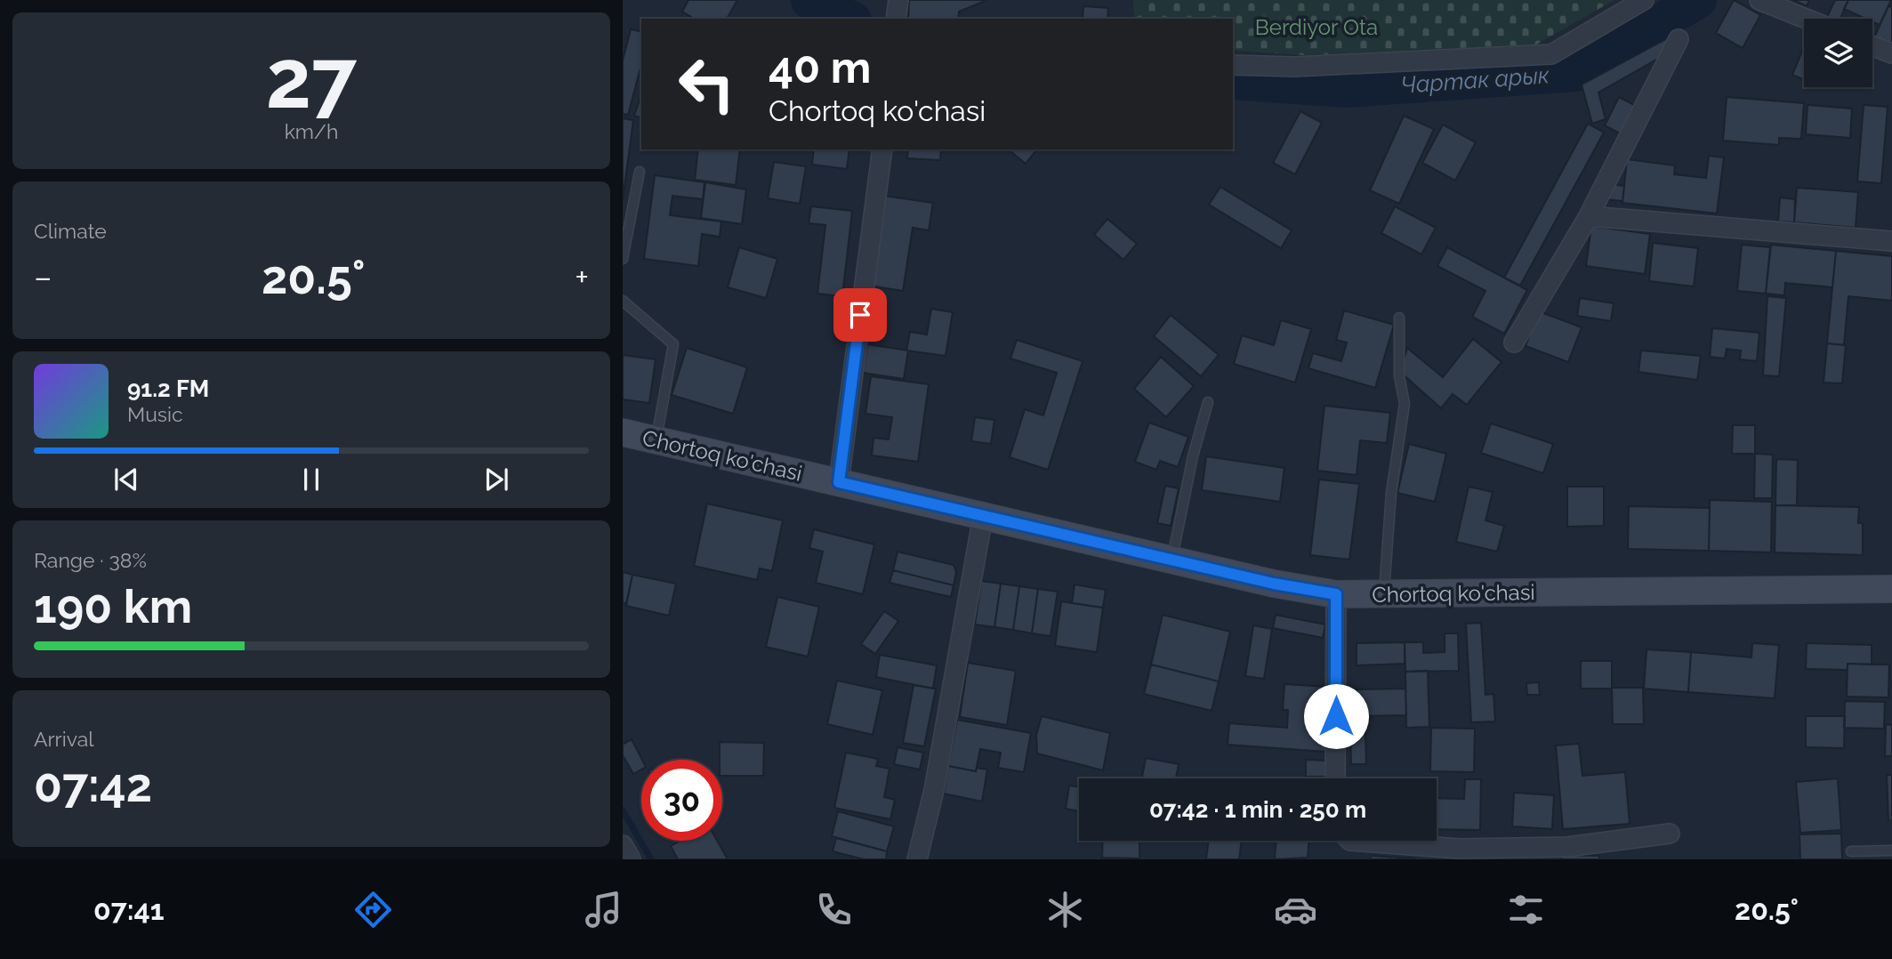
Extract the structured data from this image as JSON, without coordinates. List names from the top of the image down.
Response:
{
  "streets": {
    "street": ["Chortoq ko'chasi"]
  },
  "water": ["Чартак арык"],
  "parks": ["Berdiyor Ota"],
  "page": {
    "tile": [
      ["27", "km/h"],
      "Climate",
      ["Range · 38%", "190 km"],
      ["Arrival", "07:42"]
    ],
    "turn": ["40 m", "Chortoq ko'chasi"],
    "heat": ["−", "20.5°", "+"],
    "song": ["91.2 FM", "Music"],
    "limit": "30",
    "trip": "07:42 · 1 min · 250 m",
    "tabs": ["07:41", "20.5°"]
  }
}
